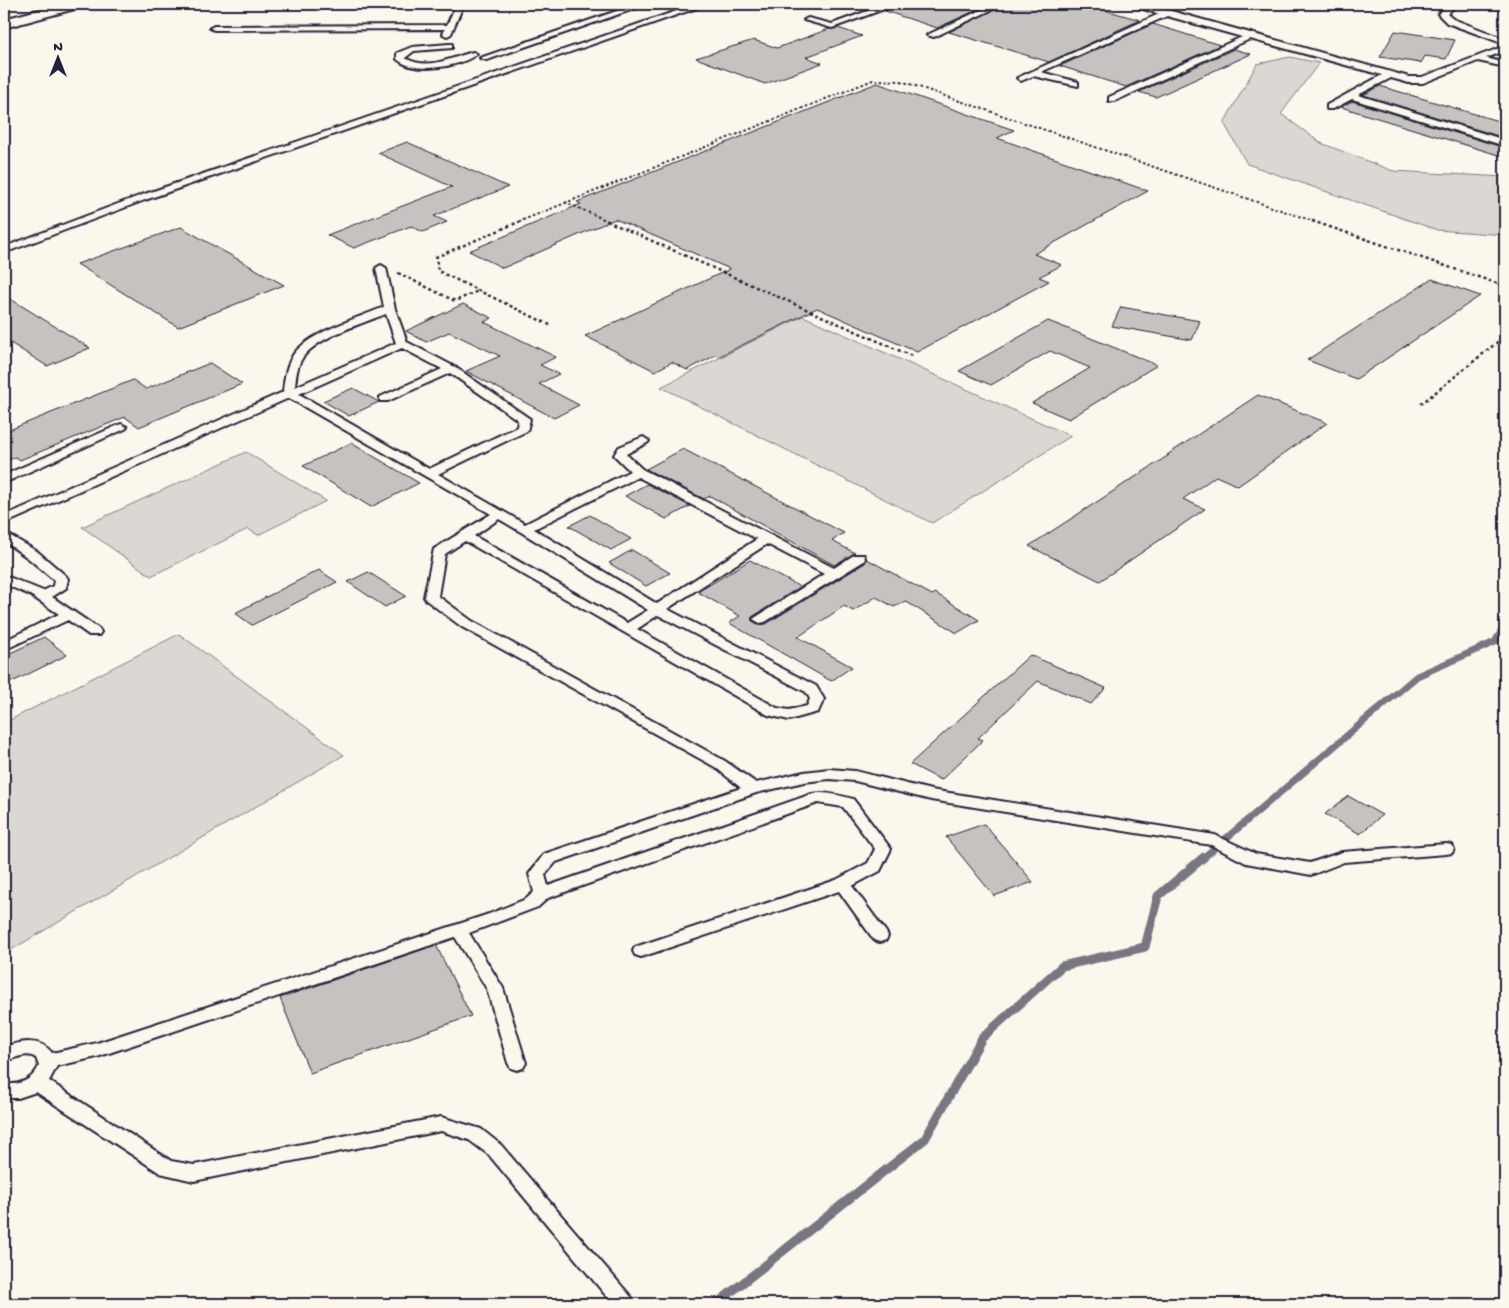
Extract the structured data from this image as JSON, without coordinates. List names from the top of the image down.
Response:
{
  "north": "top"
}
